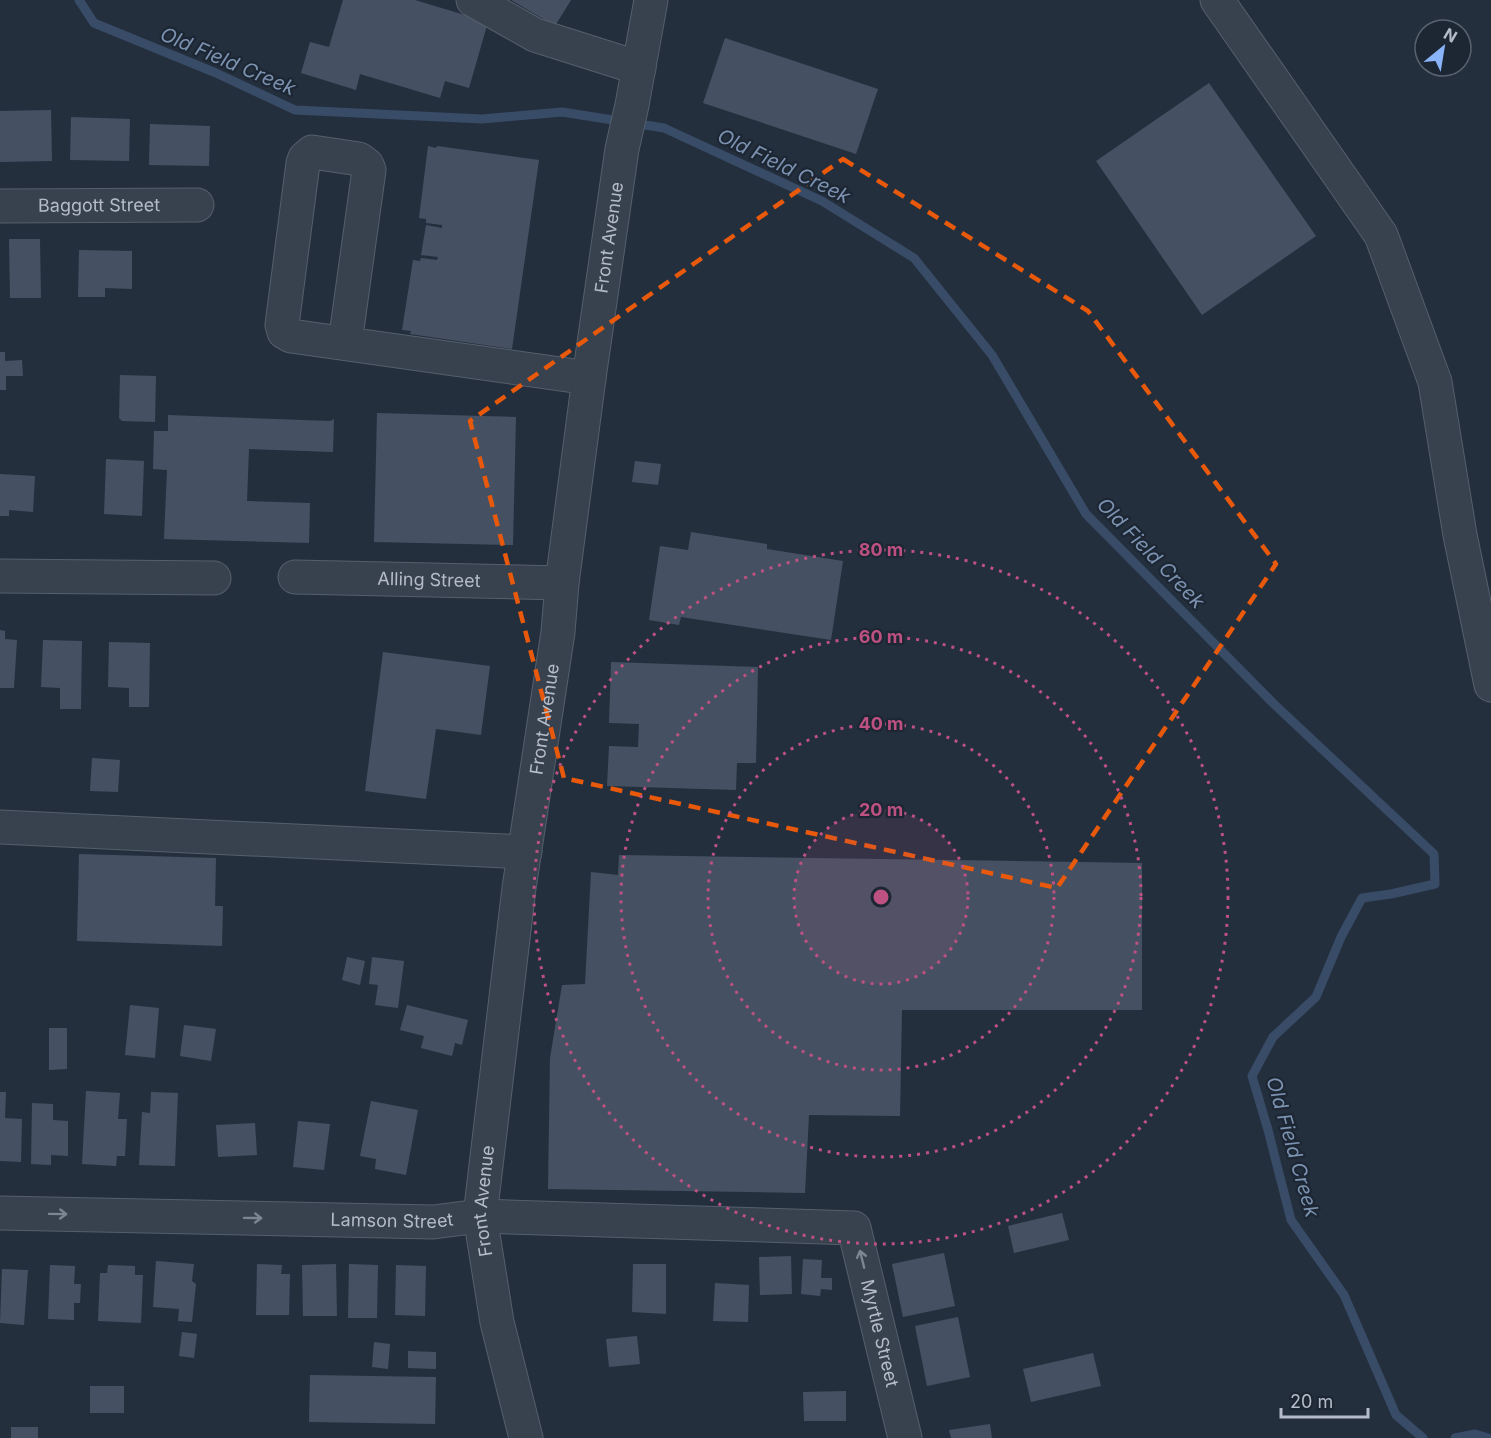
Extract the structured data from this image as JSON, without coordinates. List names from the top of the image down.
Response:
{
  "streets": {
    "street": [
      "Baggott Street",
      "Front Avenue",
      "Alling Street",
      "Lamson Street",
      "Myrtle Street"
    ]
  },
  "crossings": [
    ["Front Avenue", "Alling Street"],
    ["Front Avenue", "Lamson Street"],
    ["Lamson Street", "Myrtle Street"]
  ],
  "one_way": ["Lamson Street", "Myrtle Street"],
  "water": ["Old Field Creek"],
  "scale_bar": "20 m",
  "north": "top right",
  "rings": [
    "80 m",
    "60 m",
    "40 m",
    "20 m"
  ]
}
